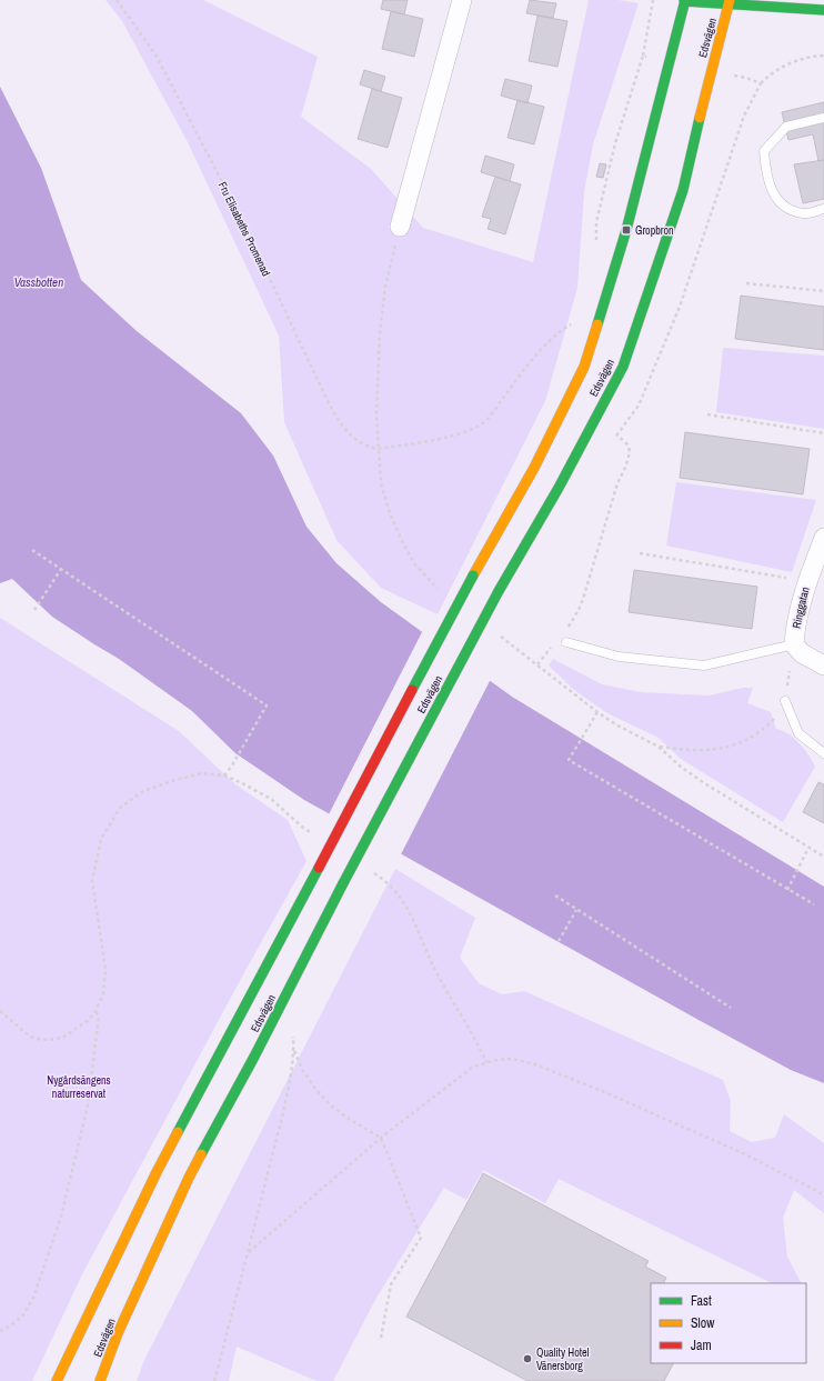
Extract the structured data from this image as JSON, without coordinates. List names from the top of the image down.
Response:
{
  "streets": {
    "main road": ["Edsvägen"],
    "street": ["Ringgatan"],
    "path": ["Fru Elisabeths Promenad"]
  },
  "water": ["Vassbotten"],
  "parks": ["Nygårdsängens naturreservat"],
  "places": {
    "transit": ["Gropbron"],
    "other": ["Quality Hotel Vänersborg"]
  },
  "legend": ["Fast", "Slow", "Jam"]
}
